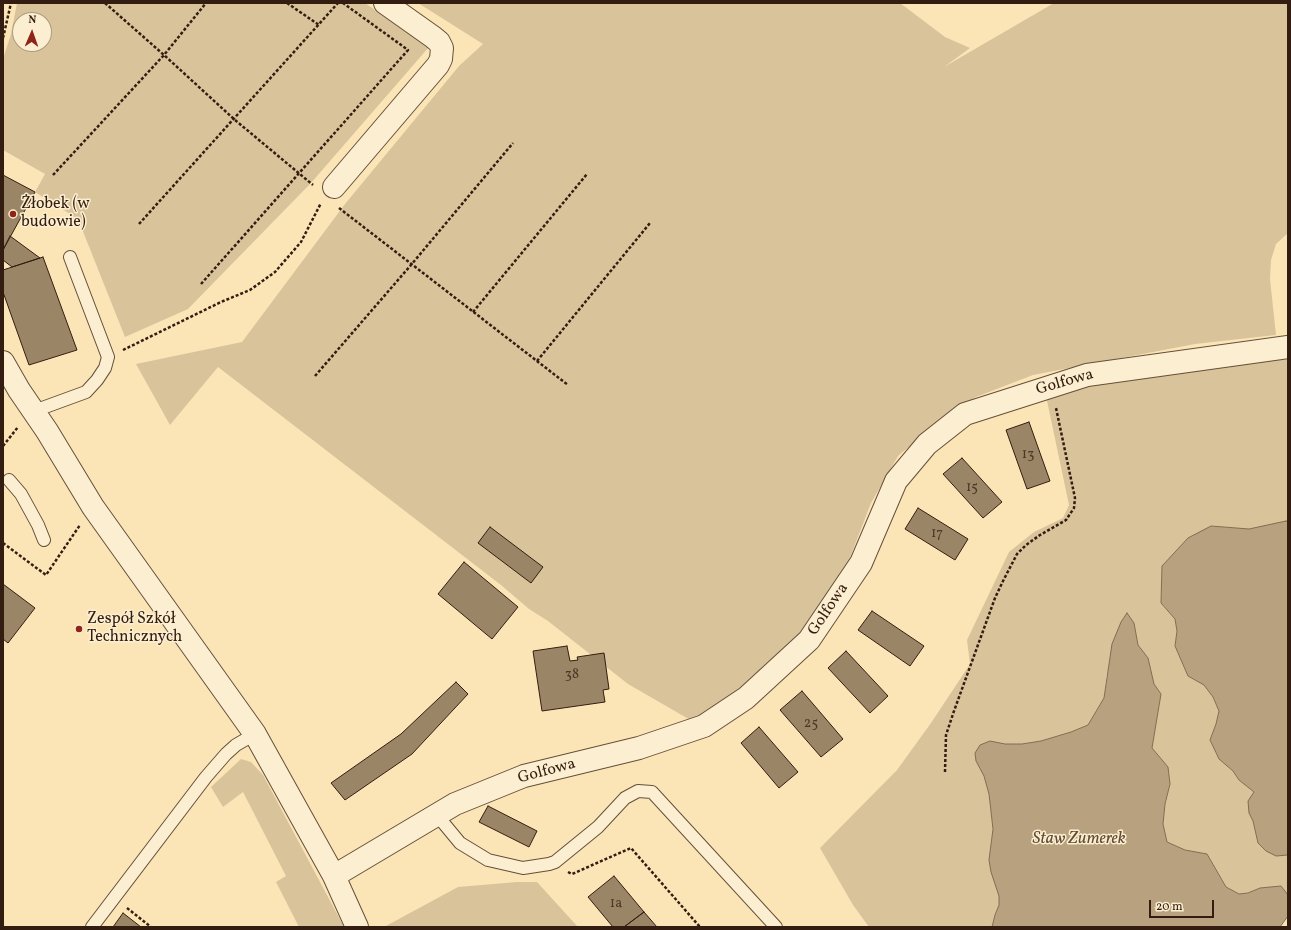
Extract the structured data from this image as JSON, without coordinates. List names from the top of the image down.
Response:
{
  "streets": {
    "street": ["Golfowa"]
  },
  "water": ["Staw Zumerek"],
  "places": ["Żłobek (w budowie)", "Zespół Szkół Technicznych"],
  "house_numbers": [
    "13",
    "15",
    "17",
    "38",
    "25",
    "1a"
  ],
  "scale_bar": "20 m",
  "north": "top"
}
